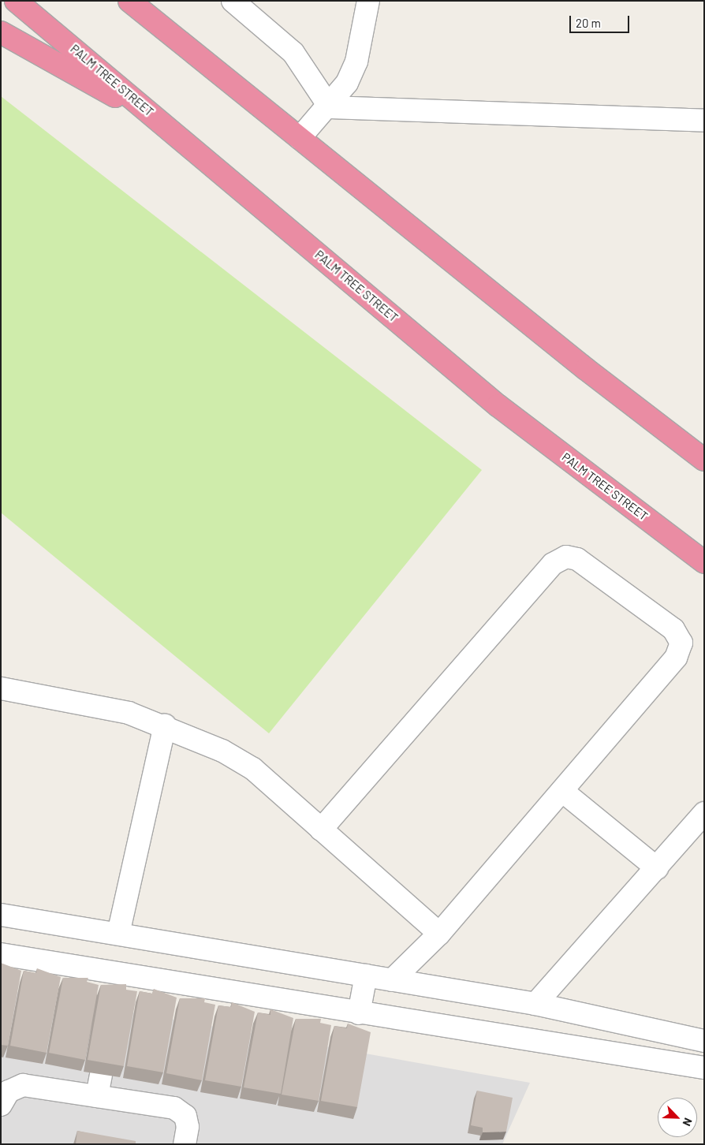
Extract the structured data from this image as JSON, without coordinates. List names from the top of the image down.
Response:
{
  "streets": {
    "highway": ["PALM TREE STREET"]
  },
  "scale_bar": "20 m",
  "north": "bottom right"
}
